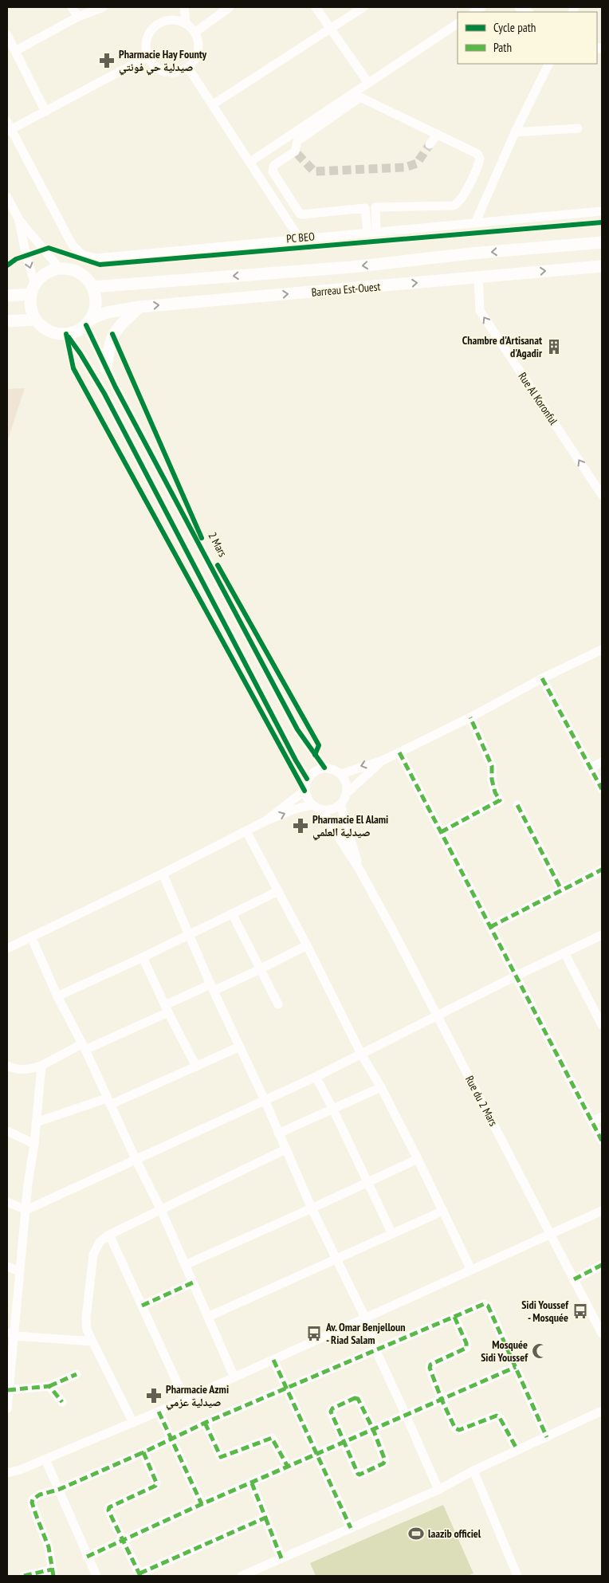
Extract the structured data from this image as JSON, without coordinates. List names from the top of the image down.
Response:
{
  "streets": {
    "main road": ["Barreau Est-Ouest"],
    "street": ["Rue Al Koronful", "Rue du 2 Mars"],
    "cycle path": ["PC BEO", "2 Mars"]
  },
  "crossings": [
    ["Barreau Est-Ouest", "Rue Al Koronful"]
  ],
  "one_way": ["Rue Al Koronful"],
  "places": {
    "pharmacy": ["Pharmacie Hay Founty صيدلية حي فونتي", "Pharmacie El Alami صيدلية العلمي", "Pharmacie Azmi صيدلية عزمي"],
    "building": ["Chambre d'Artisanat d'Agadir"],
    "bus stop": ["Sidi Youssef - Mosquée", "Av. Omar Benjelloun - Riad Salam"],
    "mosque": ["Mosquée Sidi Youssef"],
    "sports": ["laazib officiel"]
  },
  "legend": ["Cycle path", "Path"]
}
